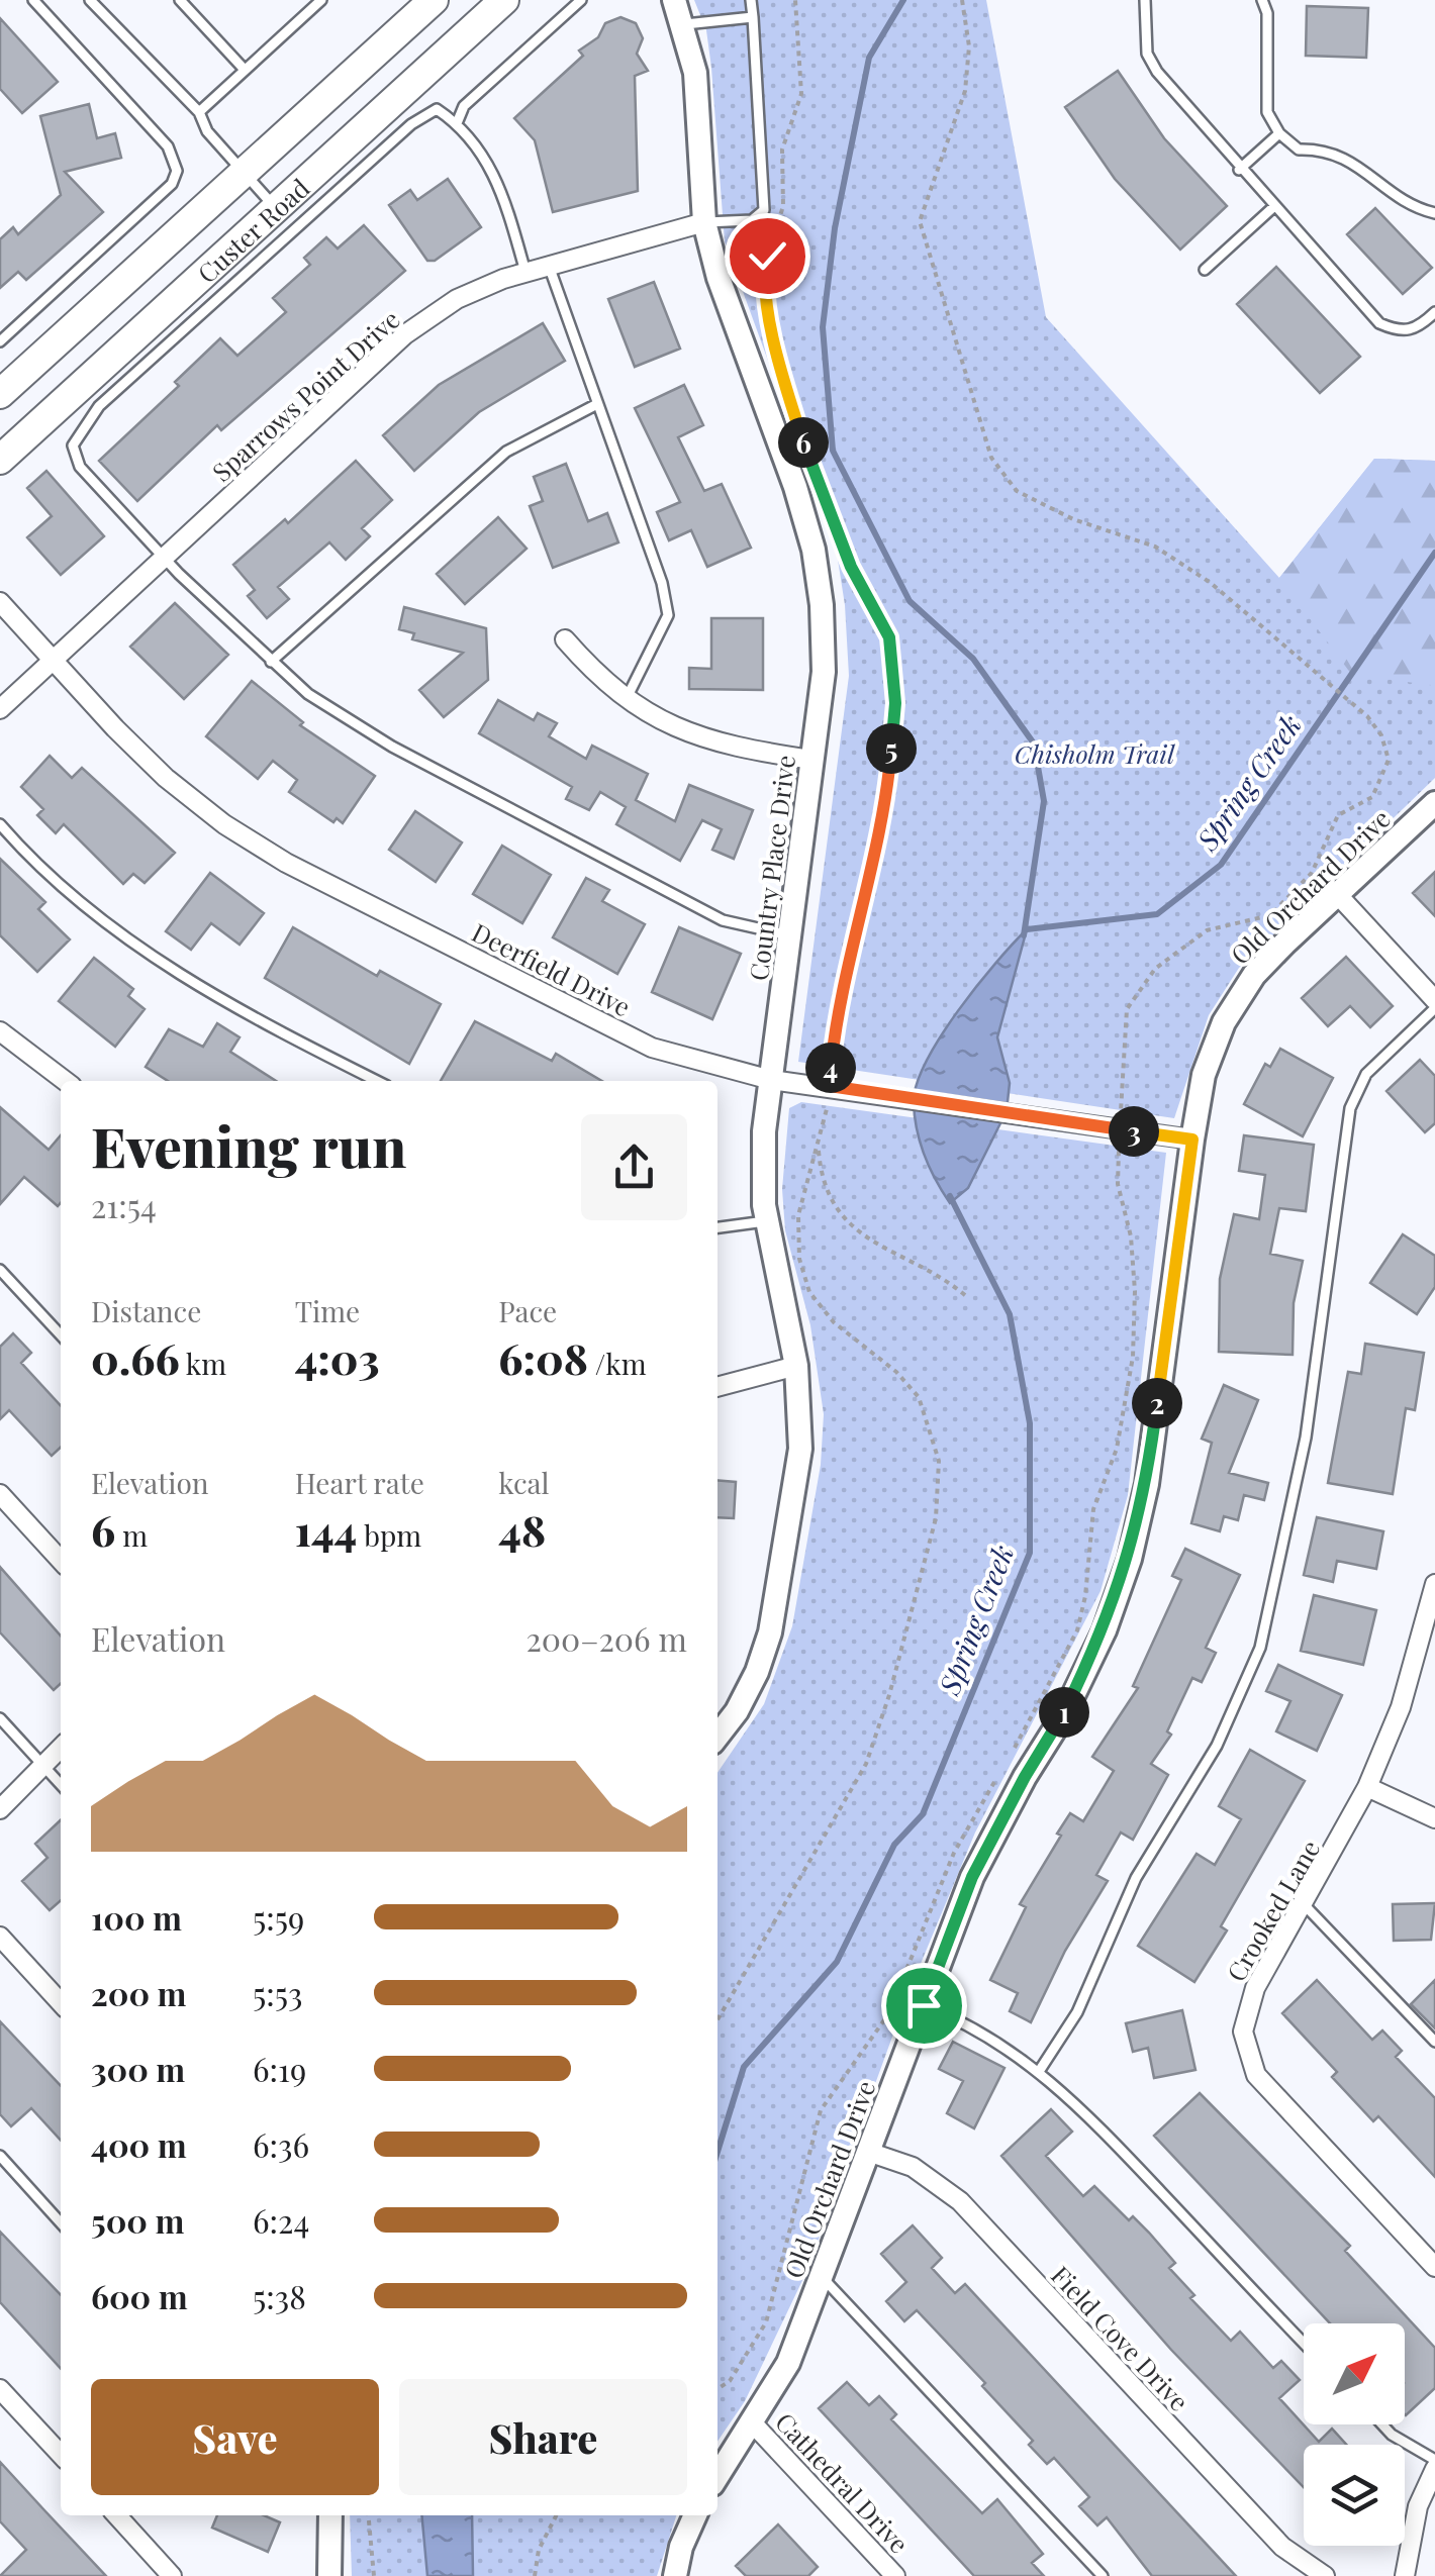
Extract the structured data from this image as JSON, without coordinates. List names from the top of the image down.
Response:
{
  "streets": {
    "main road": ["Custer Road"],
    "street": [
      "Sparrows Point Drive",
      "Country Place Drive",
      "Old Orchard Drive",
      "Deerfield Drive",
      "Crooked Lane",
      "Field Cove Drive",
      "Cathedral Drive"
    ]
  },
  "crossings": [
    ["Sparrows Point Drive", "Country Place Drive"],
    ["Sparrows Point Drive", "Deerfield Drive"],
    ["Country Place Drive", "Deerfield Drive"],
    ["Old Orchard Drive", "Deerfield Drive"],
    ["Old Orchard Drive", "Field Cove Drive"],
    ["Old Orchard Drive", "Cathedral Drive"]
  ],
  "water": ["Spring Creek"],
  "parks": ["Chisholm Trail"],
  "north": "top right",
  "page": {
    "pins": [
      "6",
      "5",
      "4",
      "3",
      "2",
      "1"
    ],
    "heading": ["Evening run", "21:54"],
    "stats": [
      ["Distance", "0.66 km"],
      ["Time", "4:03"],
      ["Pace", "6:08 /km"],
      ["Elevation", "6 m"],
      ["Heart rate", "144 bpm"],
      ["kcal", "48"]
    ],
    "chart": ["Elevation", "200–206 m"],
    "list": [
      {
        "name": "100 m",
        "note": "5:59"
      },
      {
        "name": "200 m",
        "note": "5:53"
      },
      {
        "name": "300 m",
        "note": "6:19"
      },
      {
        "name": "400 m",
        "note": "6:36"
      },
      {
        "name": "500 m",
        "note": "6:24"
      },
      {
        "name": "600 m",
        "note": "5:38"
      }
    ],
    "buttons": ["Save", "Share"]
  }
}
